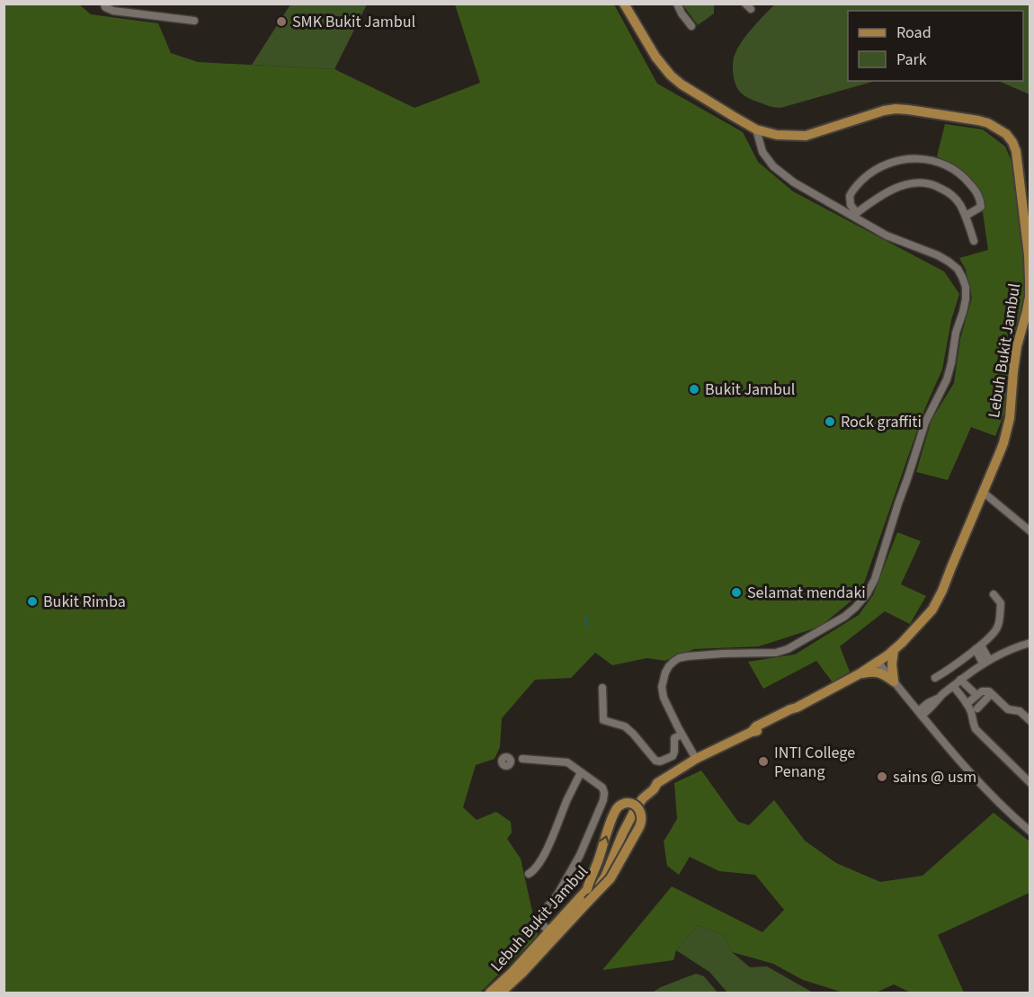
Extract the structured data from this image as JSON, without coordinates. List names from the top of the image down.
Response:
{
  "streets": {
    "main road": ["Lebuh Bukit Jambul"]
  },
  "places": [
    "SMK Bukit Jambul",
    "Bukit Jambul",
    "Rock graffiti",
    "Selamat mendaki",
    "Bukit Rimba",
    "INTI College Penang",
    "sains @ usm"
  ],
  "legend": ["Road", "Park"]
}
